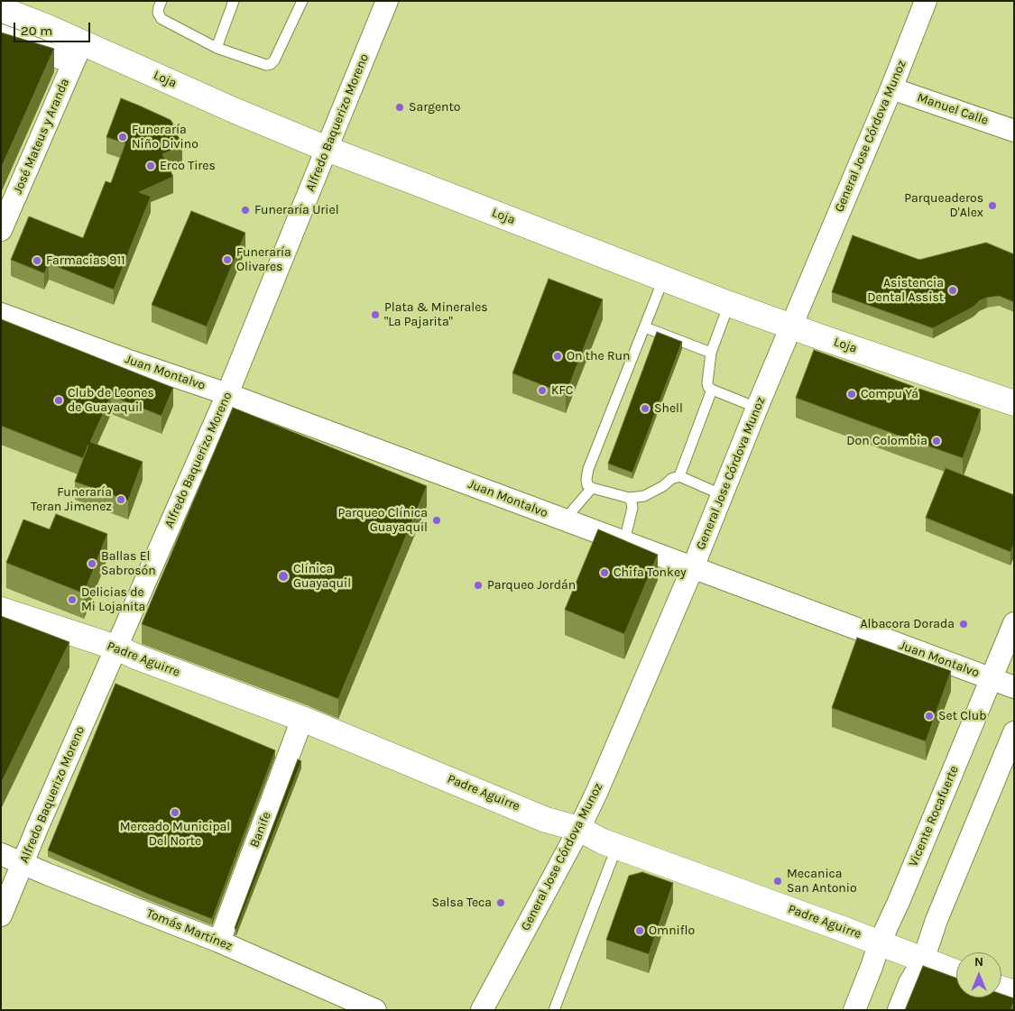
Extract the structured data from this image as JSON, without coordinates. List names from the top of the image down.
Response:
{
  "streets": {
    "main road": ["Loja", "Padre Aguirre"],
    "street": [
      "Manuel Calle",
      "Alfredo Baquerizo Moreno",
      "José Mateus y Aranda",
      "General Jose Córdova Munoz",
      "Juan Montalvo",
      "Vicente Rocafuerte",
      "Banife",
      "Tomás Martínez"
    ]
  },
  "crossings": [
    ["Loja", "Alfredo Baquerizo Moreno"],
    ["Loja", "José Mateus y Aranda"],
    ["Loja", "General Jose Córdova Munoz"],
    ["Manuel Calle", "General Jose Córdova Munoz"],
    ["Alfredo Baquerizo Moreno", "Juan Montalvo"],
    ["Alfredo Baquerizo Moreno", "Padre Aguirre"],
    ["Alfredo Baquerizo Moreno", "Tomás Martínez"],
    ["General Jose Córdova Munoz", "Juan Montalvo"],
    ["General Jose Córdova Munoz", "Padre Aguirre"],
    ["Juan Montalvo", "Vicente Rocafuerte"],
    ["Padre Aguirre", "Vicente Rocafuerte"],
    ["Padre Aguirre", "Banife"],
    ["Banife", "Tomás Martínez"]
  ],
  "places": [
    "Sargento",
    "Funeraría Niño Divino",
    "Erco Tires",
    "Parqueaderos D'Alex",
    "Funeraría Uriel",
    "Funeraría Olivares",
    "Farmacias 911",
    "Asistencia Dental Assist",
    "Plata & Minerales \"La Pajarita\"",
    "On the Run",
    "KFC",
    "Compu Yá",
    "Club de Leones de Guayaquil",
    "Shell",
    "Don Colombia",
    "Funeraría Teran Jimenez",
    "Parqueo Clínica Guayaquil",
    "Ballas El Sabrosón",
    "Chifa Tonkey",
    "Clínica Guayaquil",
    "Parqueo Jordán",
    "Delicias de Mi Lojanita",
    "Albacora Dorada",
    "Set Club",
    "Mercado Municipal Del Norte",
    "Mecanica San Antonio",
    "Salsa Teca",
    "Omniflo"
  ],
  "scale_bar": "20 m",
  "north": "top"
}
